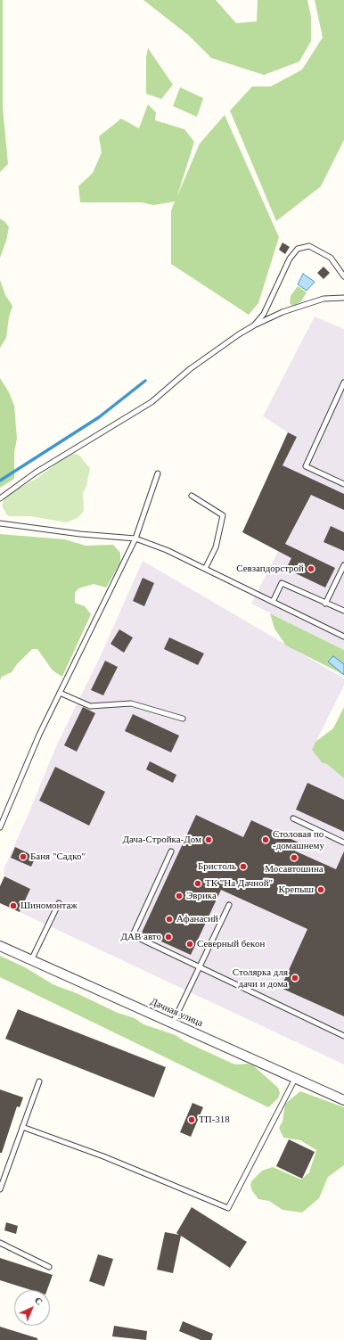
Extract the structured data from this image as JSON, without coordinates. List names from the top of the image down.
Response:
{
  "streets": {
    "street": ["Дачная улица"]
  },
  "places": [
    "Севзапдорстрой",
    "Дача-Стройка-Дом",
    "Столовая по -домашнему",
    "Баня \"Садко\"",
    "Мосавтошина",
    "Бристоль",
    "ТК \"На Дачной\"",
    "Крепыш",
    "Эврика",
    "Шиномонтаж",
    "Афанасий",
    "ДАВ авто",
    "Северный бекон",
    "Столярка для дачи и дома",
    "ТП-318"
  ],
  "north": "top right"
}
